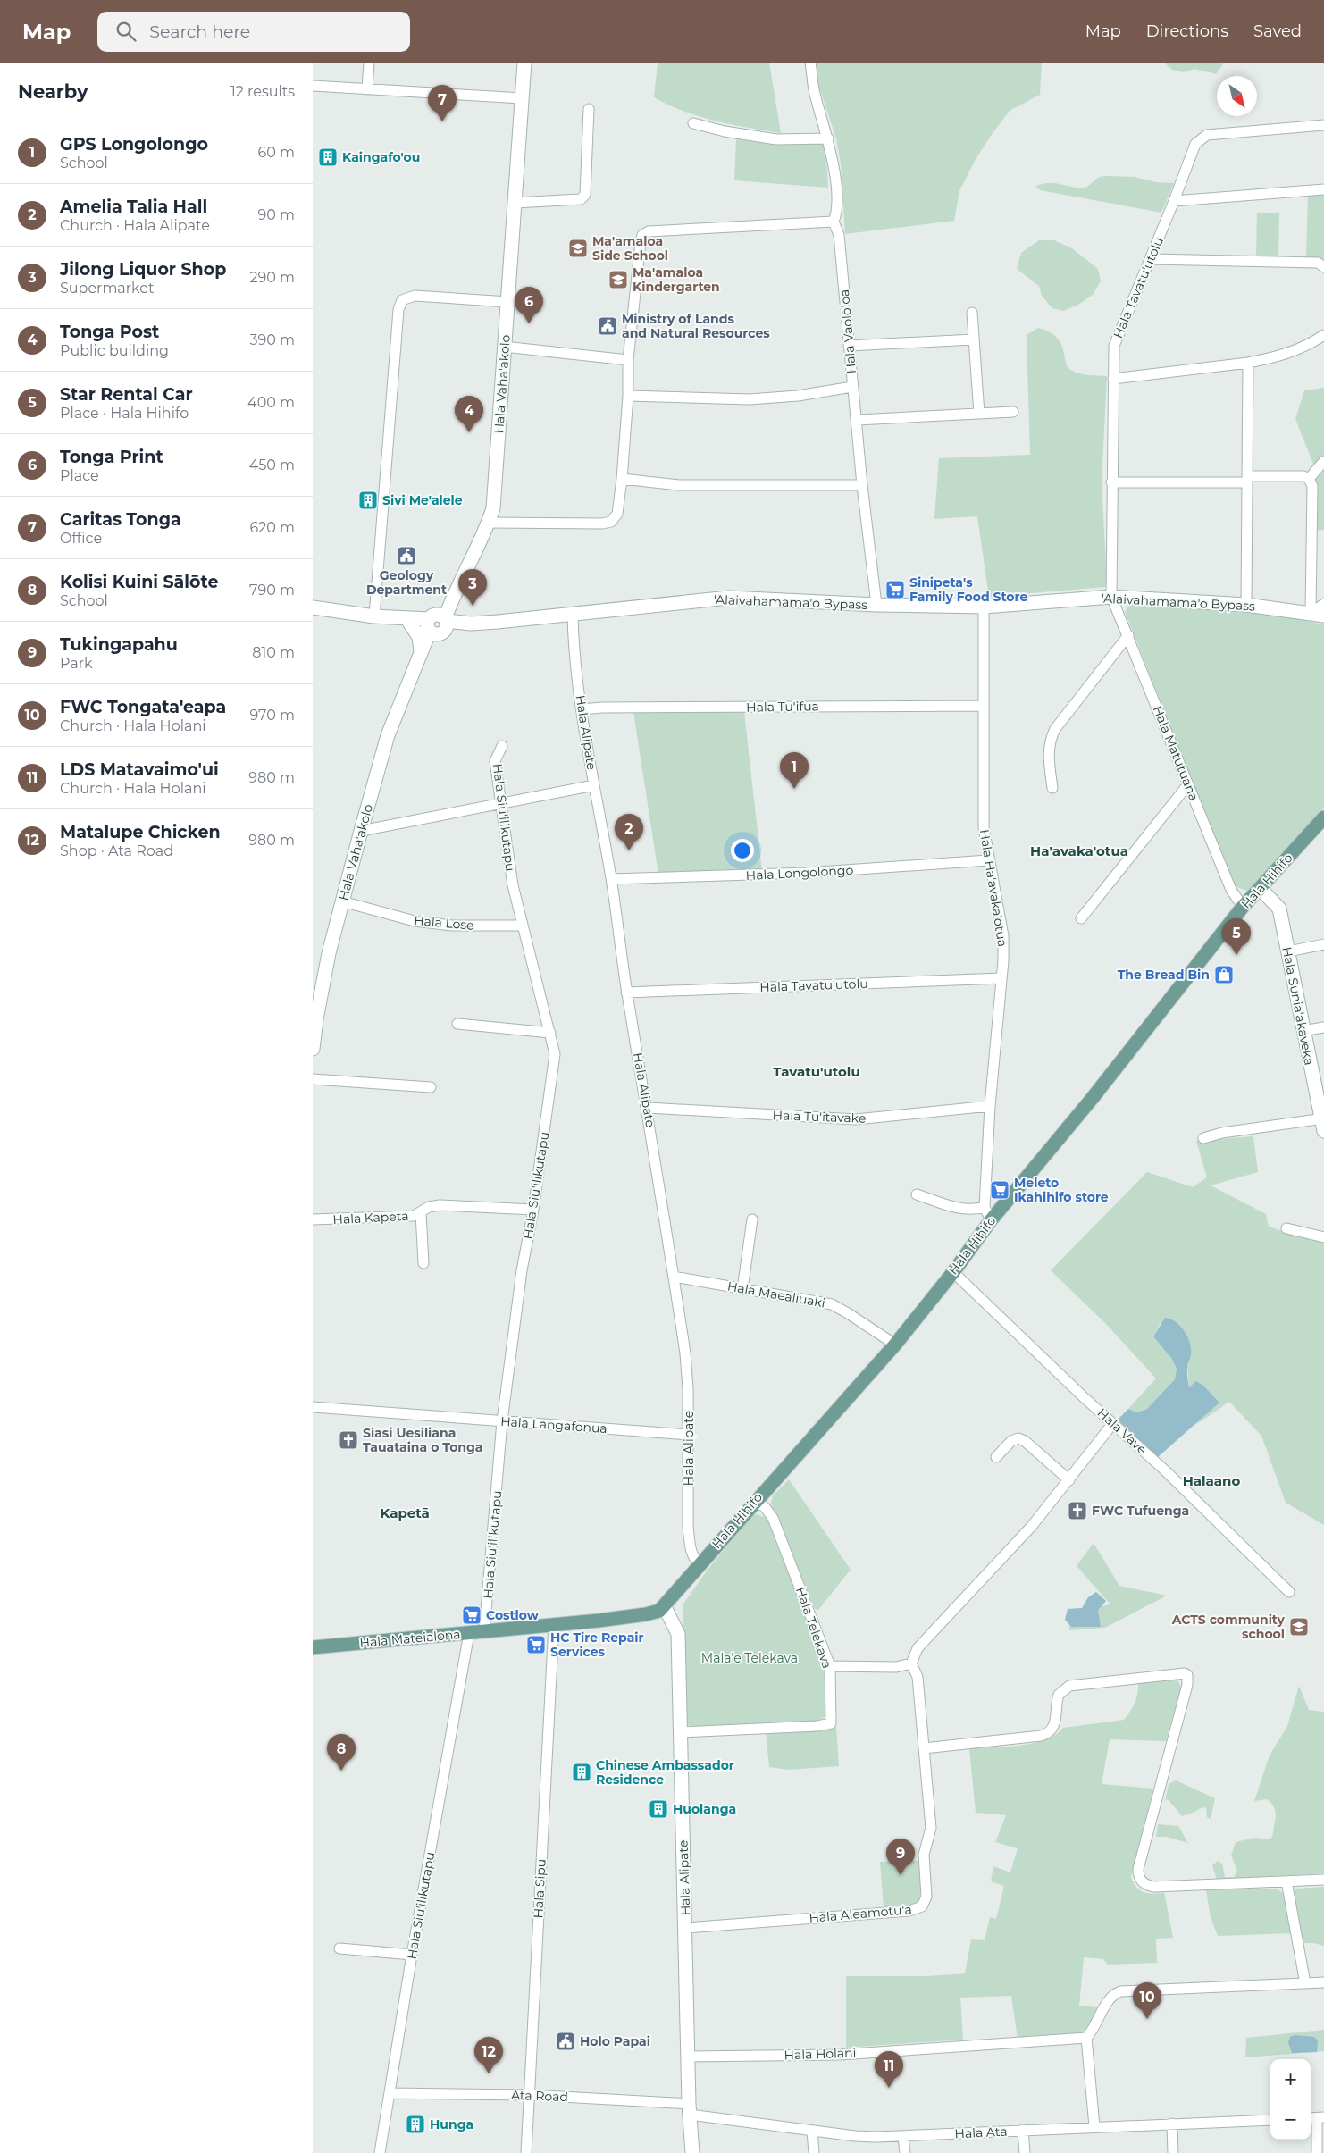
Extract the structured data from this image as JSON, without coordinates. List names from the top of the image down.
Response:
{
  "streets": {
    "main road": [
      "Hala Vaha'akolo",
      "'Alaivahamama'o Bypass",
      "Hala Alipate",
      "Hala Hihifo",
      "Hala Sunia'akaveka",
      "Hala Mateialona"
    ],
    "street": [
      "Hala Tavatu'utolu",
      "Hala Vaolōloa",
      "Hala Tu'ifua",
      "Hala Matutuana",
      "Hala Siu'ilikutapu",
      "Hala Longolongo",
      "Hala Ha'avaka'otua",
      "Hala Lose",
      "Hala Tu'itavake",
      "Hala Kapeta",
      "Hala Maealiuaki",
      "Hala Langafonua",
      "Hala Vave",
      "Hala Telekava",
      "Hala Sipu",
      "Hala Aleamotu'a",
      "Hala Holani",
      "Ata Road",
      "Hala Ata"
    ]
  },
  "crossings": [
    ["Hala Tavatu'utolu", "'Alaivahamama'o Bypass"],
    ["Hala Tavatu'utolu", "Hala Alipate"],
    ["Hala Tavatu'utolu", "Hala Matutuana"],
    ["Hala Tavatu'utolu", "Hala Ha'avaka'otua"],
    ["Hala Vaolōloa", "'Alaivahamama'o Bypass"],
    ["Hala Vaha'akolo", "'Alaivahamama'o Bypass"],
    ["Hala Vaha'akolo", "Hala Lose"],
    ["'Alaivahamama'o Bypass", "Hala Alipate"],
    ["'Alaivahamama'o Bypass", "Hala Matutuana"],
    ["'Alaivahamama'o Bypass", "Hala Ha'avaka'otua"],
    ["Hala Tu'ifua", "Hala Alipate"],
    ["Hala Tu'ifua", "Hala Ha'avaka'otua"],
    ["Hala Alipate", "Hala Longolongo"],
    ["Hala Alipate", "Hala Hihifo"],
    ["Hala Alipate", "Hala Tu'itavake"],
    ["Hala Alipate", "Hala Maealiuaki"],
    ["Hala Alipate", "Hala Langafonua"],
    ["Hala Alipate", "Hala Telekava"],
    ["Hala Alipate", "Hala Mateialona"],
    ["Hala Alipate", "Hala Aleamotu'a"],
    ["Hala Alipate", "Hala Holani"],
    ["Hala Alipate", "Ata Road"],
    ["Hala Alipate", "Hala Ata"],
    ["Hala Matutuana", "Hala Hihifo"],
    ["Hala Siu'ilikutapu", "Hala Lose"],
    ["Hala Siu'ilikutapu", "Hala Kapeta"],
    ["Hala Siu'ilikutapu", "Hala Langafonua"],
    ["Hala Siu'ilikutapu", "Hala Mateialona"],
    ["Hala Siu'ilikutapu", "Ata Road"],
    ["Hala Longolongo", "Hala Ha'avaka'otua"],
    ["Hala Hihifo", "Hala Ha'avaka'otua"],
    ["Hala Hihifo", "Hala Sunia'akaveka"],
    ["Hala Hihifo", "Hala Maealiuaki"],
    ["Hala Hihifo", "Hala Vave"],
    ["Hala Hihifo", "Hala Telekava"],
    ["Hala Hihifo", "Hala Mateialona"],
    ["Hala Ha'avaka'otua", "Hala Tu'itavake"],
    ["Hala Mateialona", "Hala Sipu"],
    ["Hala Sipu", "Ata Road"],
    ["Ata Road", "Hala Ata"]
  ],
  "districts": [
    "Ha'avaka'otua",
    "Tavatu'utolu",
    "Halaano",
    "Kapetā"
  ],
  "parks": ["Mala'e Telekava"],
  "places": {
    "building": [
      "Kaingafo'ou",
      "Sivi Me'alele",
      "Chinese Ambassador Residence",
      "Huolanga",
      "Hunga"
    ],
    "school or university": ["Ma'amaloa Side School", "Ma'amaloa Kindergarten", "ACTS community school"],
    "public building": ["Ministry of Lands and Natural Resources", "Geology Department", "Holo Papai"],
    "supermarket": [
      "Sinipeta's Family Food Store",
      "Meleto Ikahihifo store",
      "Costlow",
      "HC Tire Repair Services"
    ],
    "shop": ["The Bread Bin"],
    "church": ["Siasi Uesiliana Tauataina o Tonga", "FWC Tufuenga"]
  },
  "north": "bottom right",
  "page": {
    "header": "Map",
    "search": "Search here",
    "nav": ["Map", "Directions", "Saved"],
    "heading": ["Nearby", "12 results"],
    "pins": [
      "7",
      "6",
      "4",
      "3",
      "1",
      "2",
      "5",
      "8",
      "9",
      "10",
      "12",
      "11"
    ],
    "list": [
      {
        "mark": "1",
        "name": "GPS Longolongo",
        "note": "School",
        "value": "60 m"
      },
      {
        "mark": "2",
        "name": "Amelia Talia Hall",
        "note": "Church · Hala Alipate",
        "value": "90 m"
      },
      {
        "mark": "3",
        "name": "Jilong Liquor Shop",
        "note": "Supermarket",
        "value": "290 m"
      },
      {
        "mark": "4",
        "name": "Tonga Post",
        "note": "Public building",
        "value": "390 m"
      },
      {
        "mark": "5",
        "name": "Star Rental Car",
        "note": "Place · Hala Hihifo",
        "value": "400 m"
      },
      {
        "mark": "6",
        "name": "Tonga Print",
        "note": "Place",
        "value": "450 m"
      },
      {
        "mark": "7",
        "name": "Caritas Tonga",
        "note": "Office",
        "value": "620 m"
      },
      {
        "mark": "8",
        "name": "Kolisi Kuini Sālōte",
        "note": "School",
        "value": "790 m"
      },
      {
        "mark": "9",
        "name": "Tukingapahu",
        "note": "Park",
        "value": "810 m"
      },
      {
        "mark": "10",
        "name": "FWC Tongata'eapa",
        "note": "Church · Hala Holani",
        "value": "970 m"
      },
      {
        "mark": "11",
        "name": "LDS Matavaimo'ui",
        "note": "Church · Hala Holani",
        "value": "980 m"
      },
      {
        "mark": "12",
        "name": "Matalupe Chicken",
        "note": "Shop · Ata Road",
        "value": "980 m"
      }
    ],
    "map_buttons": ["+", "−"]
  }
}
